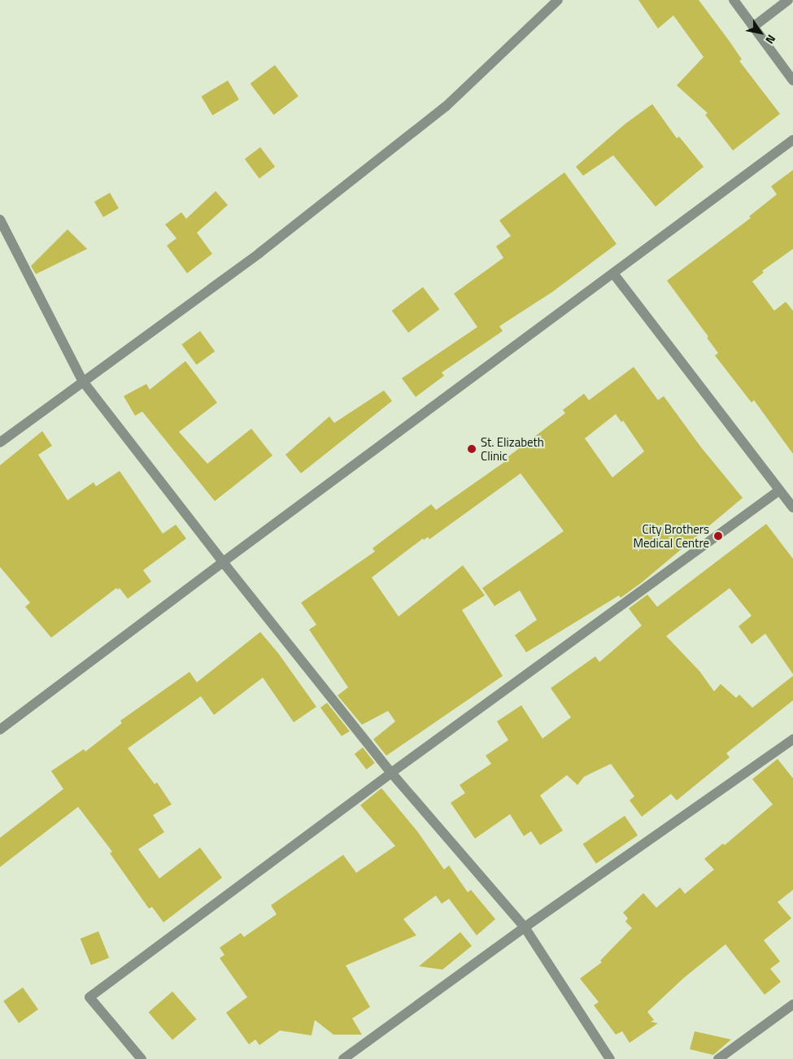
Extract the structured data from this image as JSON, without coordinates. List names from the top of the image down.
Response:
{
  "places": ["St. Elizabeth Clinic", "City Brothers Medical Centre"],
  "north": "bottom right"
}
